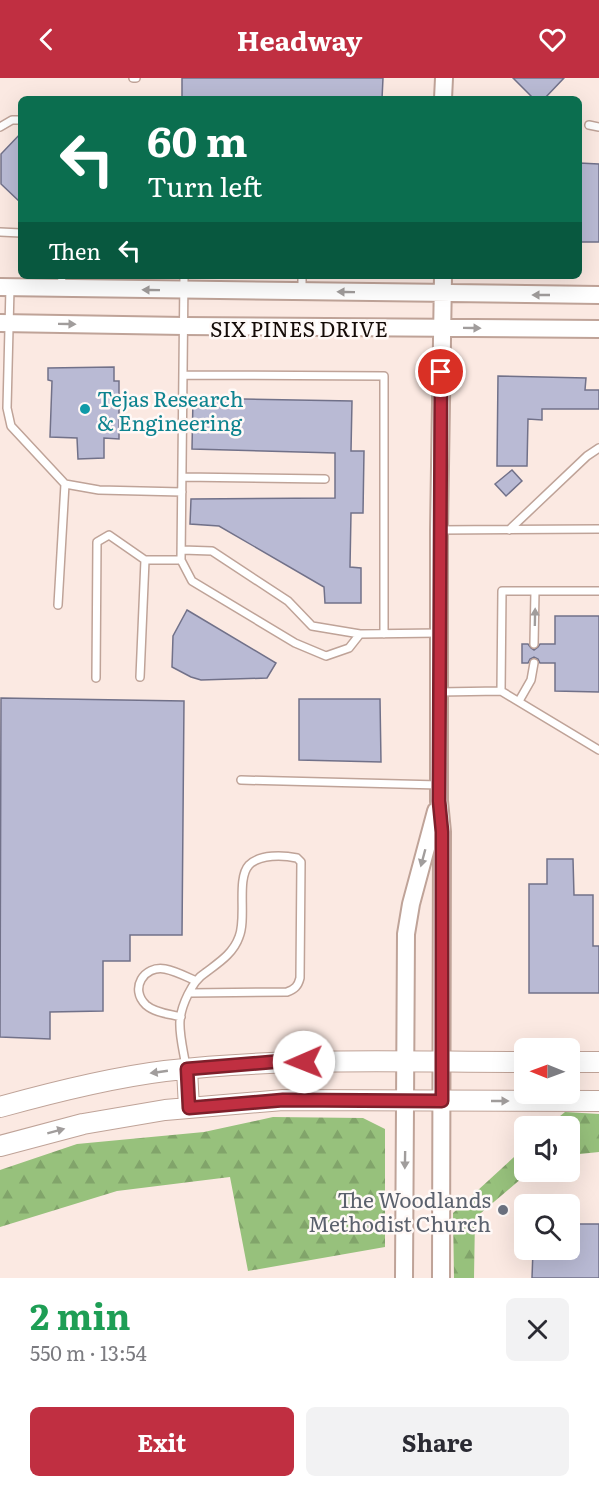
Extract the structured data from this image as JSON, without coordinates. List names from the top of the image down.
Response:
{
  "streets": {
    "street": ["SIX PINES DRIVE"]
  },
  "places": ["Tejas Research & Engineering", "The Woodlands Methodist Church"],
  "north": "left",
  "page": {
    "header": "Headway",
    "turn": ["60 m", "Turn left"],
    "then": "Then",
    "heading": ["2 min", "550 m · 13:54"],
    "buttons": ["Exit", "Share"]
  }
}
